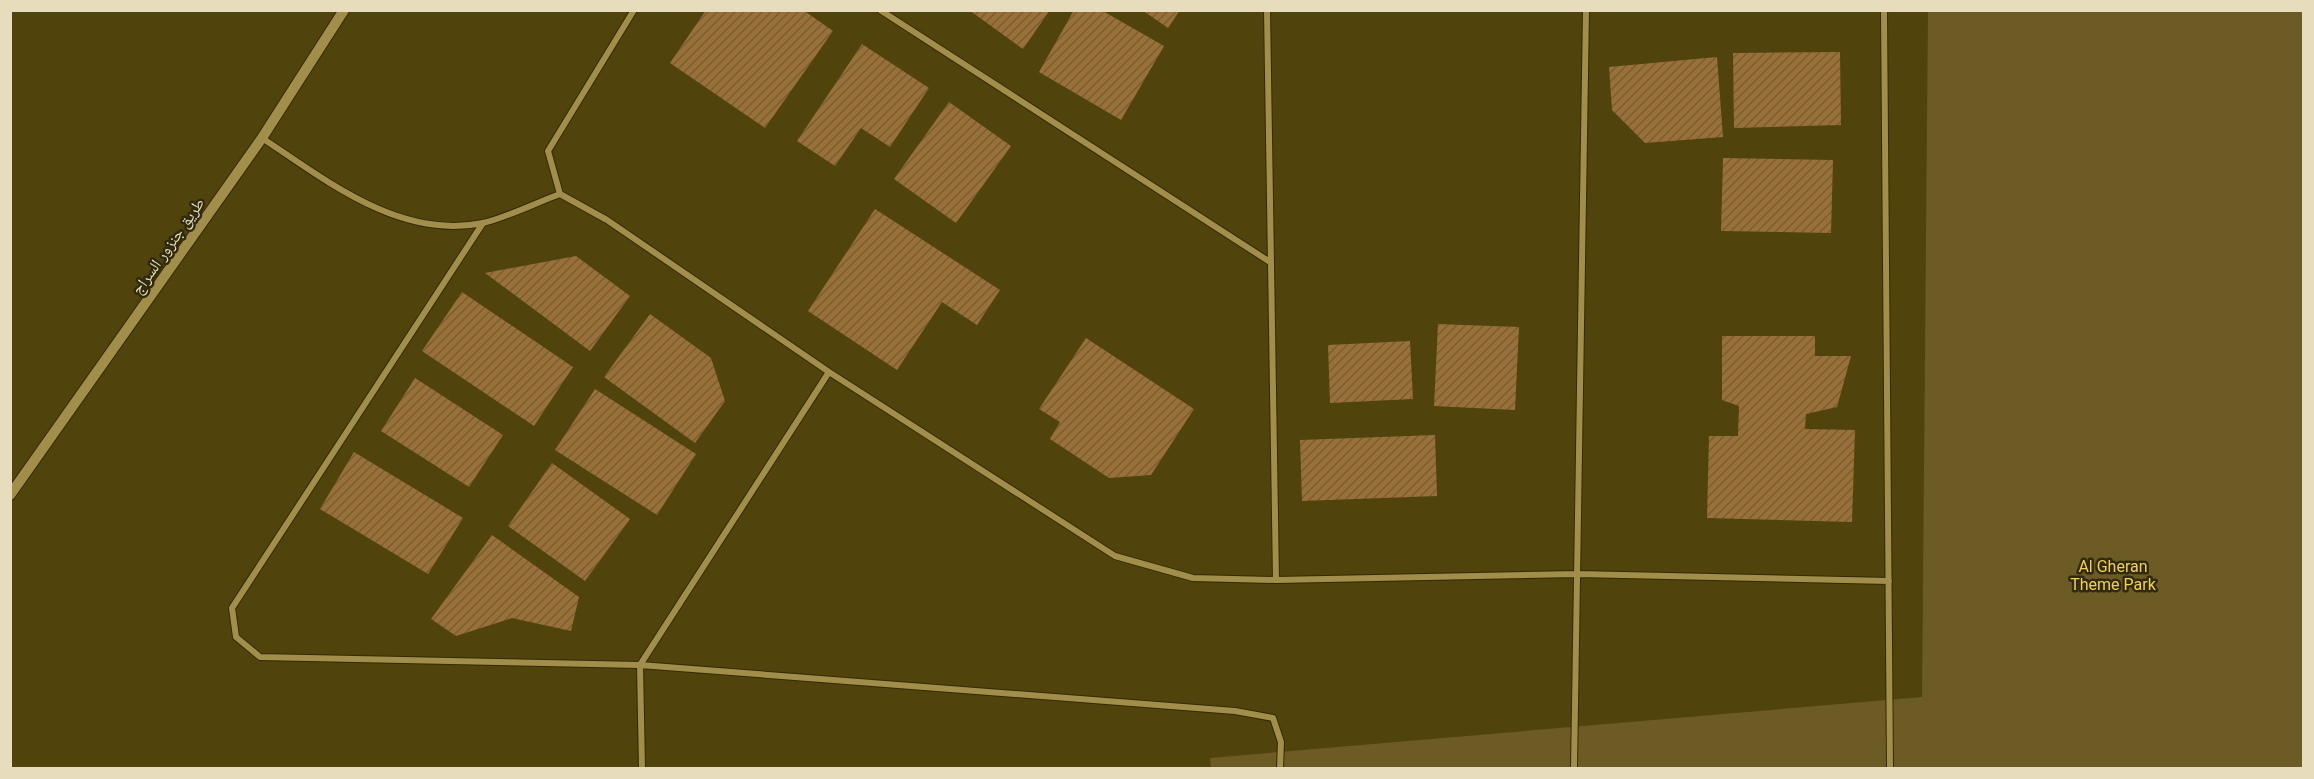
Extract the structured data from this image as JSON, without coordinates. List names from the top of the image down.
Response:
{
  "streets": {
    "street": ["طريق جنزور السراج"]
  },
  "parks": ["Al Gheran Theme Park"]
}
